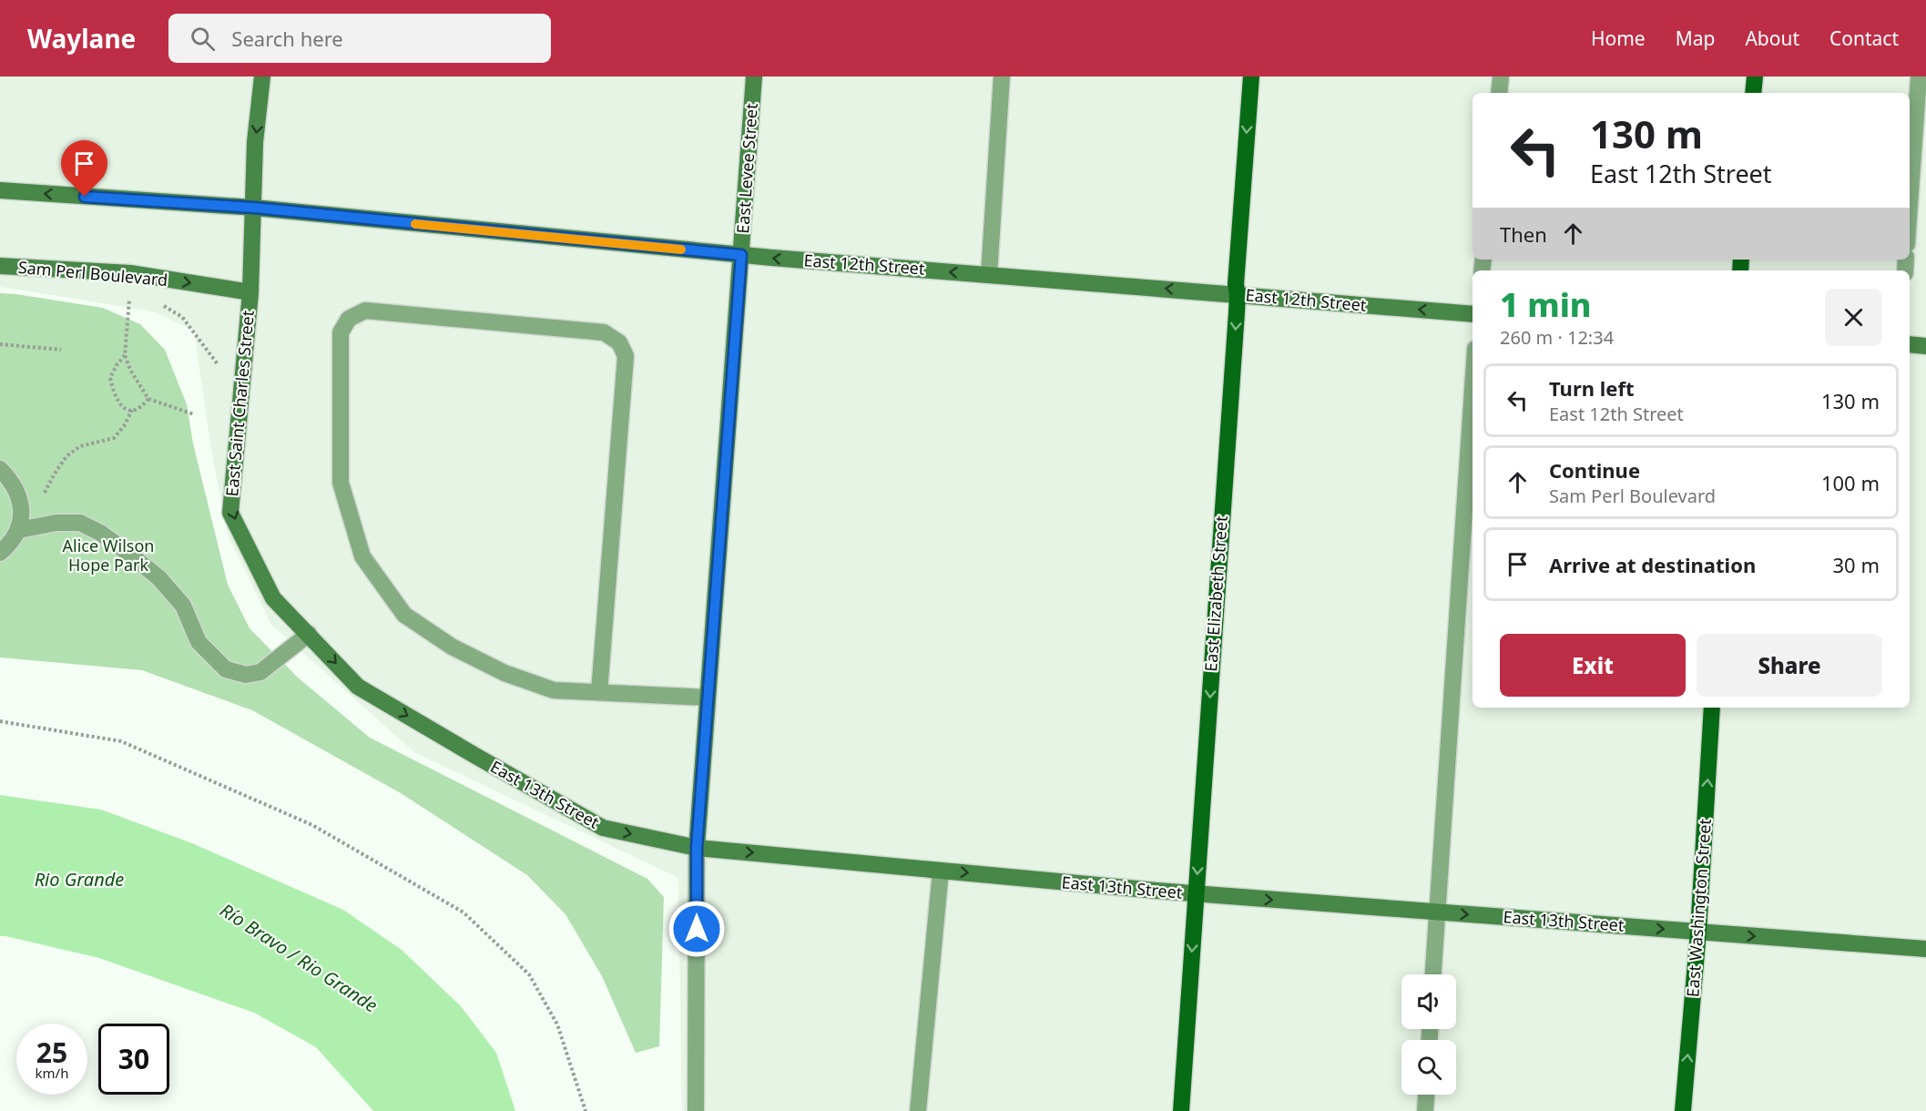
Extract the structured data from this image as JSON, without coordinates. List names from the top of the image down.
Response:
{
  "streets": {
    "main road": [
      "East Levee Street",
      "East 12th Street",
      "Sam Perl Boulevard",
      "East Saint Charles Street",
      "East Elizabeth Street",
      "East 13th Street",
      "East Washington Street"
    ]
  },
  "crossings": [
    ["East Levee Street", "East 12th Street"],
    ["East Levee Street", "East 13th Street"],
    ["East 12th Street", "East Saint Charles Street"],
    ["East 12th Street", "East Elizabeth Street"],
    ["Sam Perl Boulevard", "East Saint Charles Street"],
    ["East Saint Charles Street", "East 13th Street"],
    ["East Elizabeth Street", "East 13th Street"],
    ["East 13th Street", "East Washington Street"]
  ],
  "one_way": [
    "East 12th Street",
    "East Saint Charles Street",
    "East Elizabeth Street",
    "East 13th Street",
    "East Washington Street"
  ],
  "water": ["Rio Grande", "Río Bravo / Rio Grande"],
  "parks": ["Alice Wilson Hope Park"],
  "page": {
    "header": "Waylane",
    "search": "Search here",
    "nav": [
      "Home",
      "Map",
      "About",
      "Contact"
    ],
    "turn": ["130 m", "East 12th Street"],
    "then": "Then",
    "heading": ["1 min", "260 m · 12:34"],
    "list": [
      {
        "name": "Turn left",
        "note": "East 12th Street",
        "value": "130 m"
      },
      {
        "name": "Continue",
        "note": "Sam Perl Boulevard",
        "value": "100 m"
      },
      {
        "name": "Arrive at destination",
        "value": "30 m"
      }
    ],
    "buttons": ["Exit", "Share"],
    "speed": "25 km/h",
    "limit": "30"
  }
}
